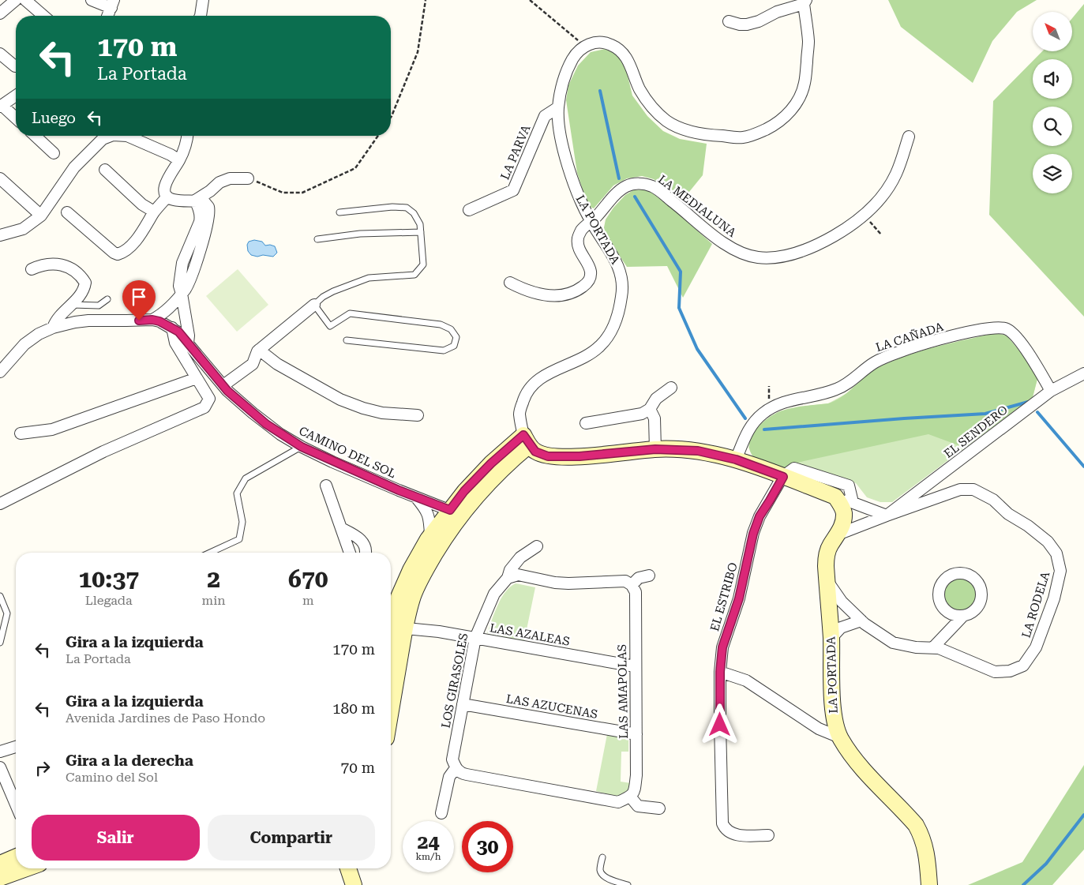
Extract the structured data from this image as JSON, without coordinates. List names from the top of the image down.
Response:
{
  "streets": {
    "street": [
      "LA PARVA",
      "LA MEDIALUNA",
      "LA PORTADA",
      "LA CAÑADA",
      "EL SENDERO",
      "CAMINO DEL SOL",
      "EL ESTRIBO",
      "LA RODELA",
      "LAS AZALEAS",
      "LOS GIRASOLES",
      "LAS AMAPOLAS",
      "LAS AZUCENAS"
    ]
  },
  "crossings": [
    ["LA PARVA", "LA PORTADA"],
    ["LA MEDIALUNA", "LA PORTADA"],
    ["LA PORTADA", "LA RODELA"],
    ["LA CAÑADA", "EL SENDERO"],
    ["EL SENDERO", "LA RODELA"],
    ["LAS AZALEAS", "LOS GIRASOLES"],
    ["LAS AZALEAS", "LAS AMAPOLAS"],
    ["LOS GIRASOLES", "LAS AZUCENAS"],
    ["LAS AMAPOLAS", "LAS AZUCENAS"]
  ],
  "north": "top left",
  "page": {
    "turn": ["170 m", "La Portada"],
    "then": "Luego",
    "eta": [
      "10:37",
      "Llegada",
      "2",
      "min",
      "670",
      "m"
    ],
    "list": [
      {
        "name": "Gira a la izquierda",
        "note": "La Portada",
        "value": "170 m"
      },
      {
        "name": "Gira a la izquierda",
        "note": "Avenida Jardines de Paso Hondo",
        "value": "180 m"
      },
      {
        "name": "Gira a la derecha",
        "note": "Camino del Sol",
        "value": "70 m"
      }
    ],
    "buttons": ["Salir", "Compartir"],
    "speed": "24 km/h",
    "limit": "30"
  }
}
